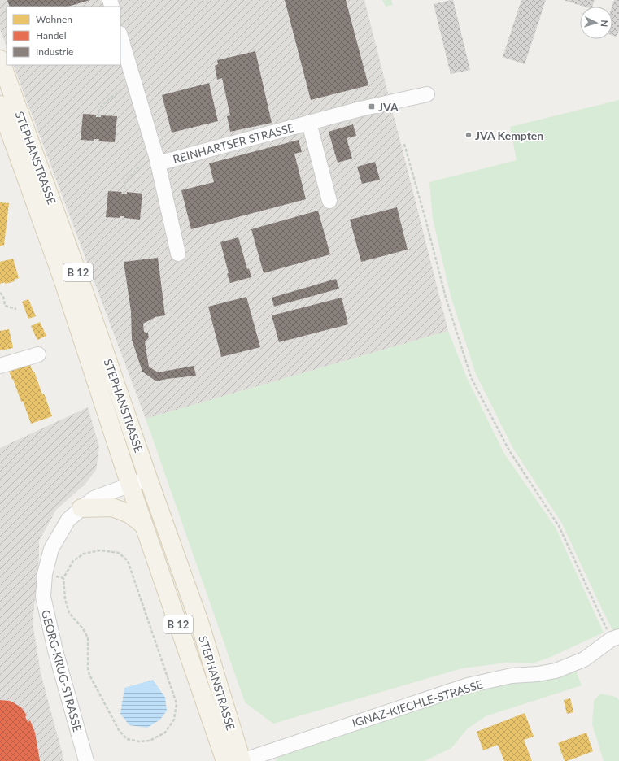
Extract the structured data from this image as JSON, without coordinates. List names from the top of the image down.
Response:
{
  "streets": {
    "main road": ["STEPHANSTRASSE", "B 12"],
    "street": ["REINHARTSER STRASSE", "GEORG-KRUG-STRASSE", "IGNAZ-KIECHLE-STRASSE"]
  },
  "crossings": [
    ["STEPHANSTRASSE", "GEORG-KRUG-STRASSE"],
    ["STEPHANSTRASSE", "IGNAZ-KIECHLE-STRASSE"]
  ],
  "places": {
    "transit": ["JVA"],
    "other": ["JVA Kempten"]
  },
  "legend": ["Wohnen", "Handel", "Industrie"],
  "north": "right"
}
